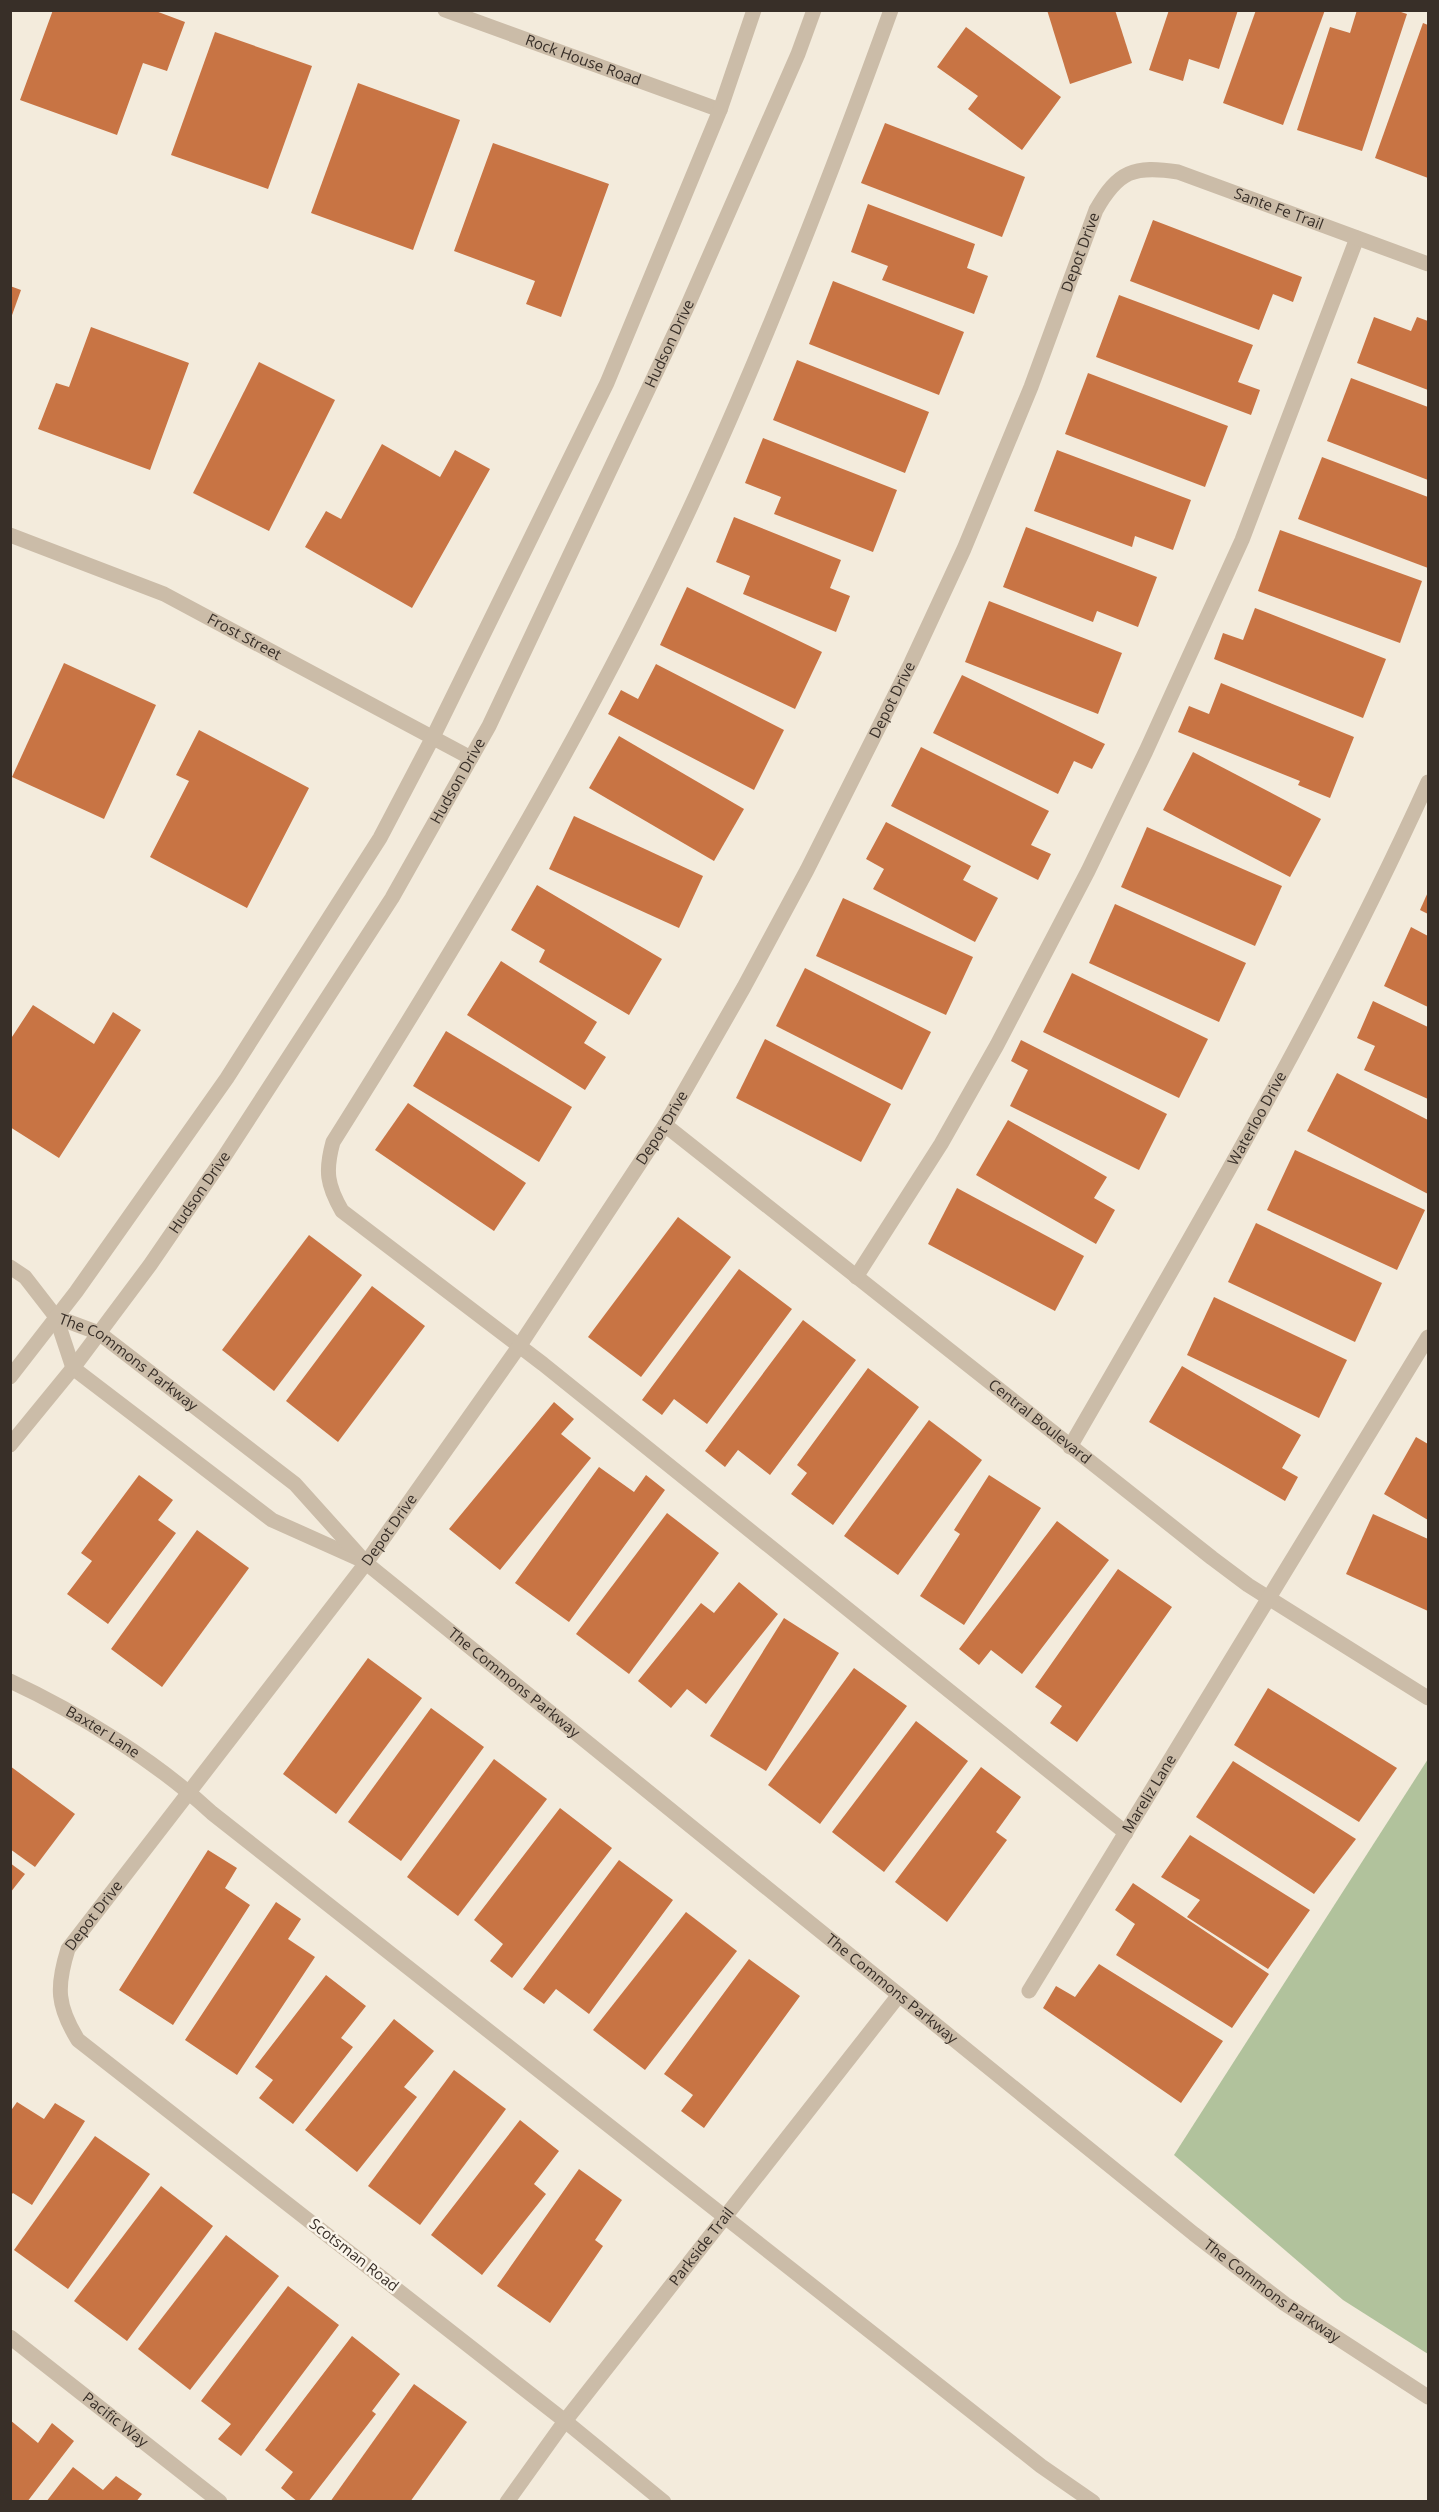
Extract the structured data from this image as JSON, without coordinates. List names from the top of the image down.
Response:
{
  "streets": {
    "street": [
      "Rock House Road",
      "Sante Fe Trail",
      "Depot Drive",
      "Hudson Drive",
      "Frost Street",
      "Waterloo Drive",
      "The Commons Parkway",
      "Central Boulevard",
      "Baxter Lane",
      "Mareliz Lane",
      "Parkside Trail",
      "Scotsman Road",
      "Pacific Way"
    ]
  },
  "crossings": [
    ["Sante Fe Trail", "Depot Drive"],
    ["Depot Drive", "The Commons Parkway"],
    ["Depot Drive", "Central Boulevard"],
    ["Depot Drive", "Baxter Lane"],
    ["Depot Drive", "Scotsman Road"],
    ["Hudson Drive", "Frost Street"],
    ["Hudson Drive", "The Commons Parkway"],
    ["Waterloo Drive", "Central Boulevard"],
    ["The Commons Parkway", "Parkside Trail"],
    ["Central Boulevard", "Mareliz Lane"],
    ["Baxter Lane", "Parkside Trail"],
    ["Parkside Trail", "Scotsman Road"]
  ]
}
